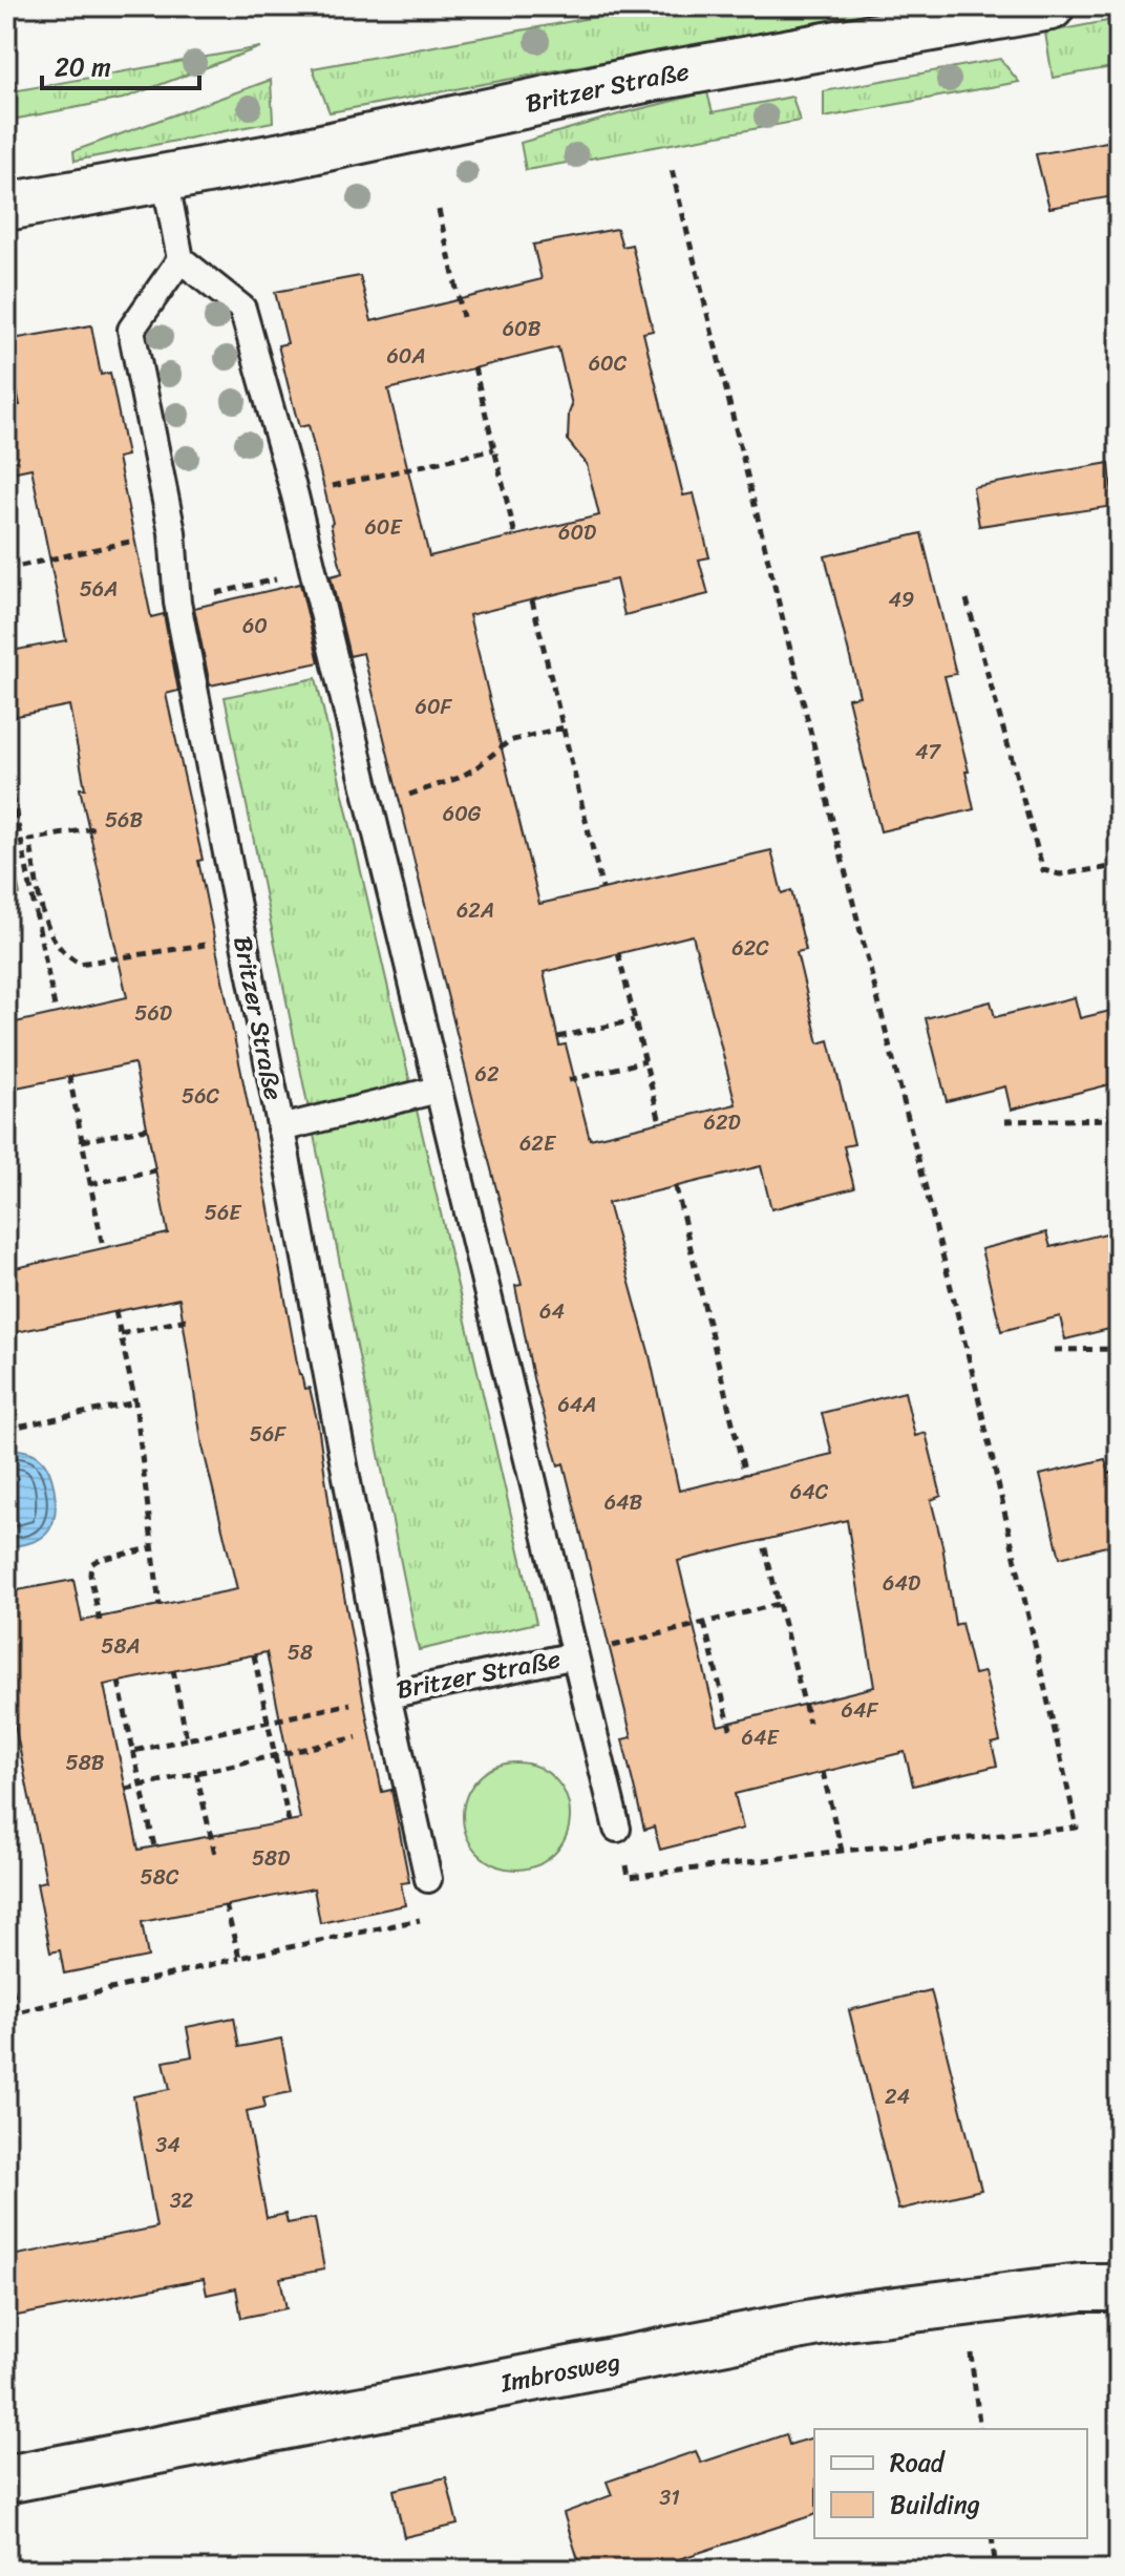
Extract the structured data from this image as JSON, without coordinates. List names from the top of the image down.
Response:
{
  "streets": {
    "street": ["Britzer Straße", "Imbrosweg"]
  },
  "house_numbers": [
    "60B",
    "60A",
    "60C",
    "60E",
    "60D",
    "56A",
    "49",
    "60",
    "60F",
    "47",
    "60G",
    "56B",
    "62A",
    "62C",
    "56D",
    "62",
    "56C",
    "62D",
    "62E",
    "56E",
    "64",
    "64A",
    "56F",
    "64C",
    "64B",
    "64D",
    "58A",
    "58",
    "64F",
    "64E",
    "58B",
    "58D",
    "58C",
    "24",
    "34",
    "32",
    "31"
  ],
  "legend": ["Road", "Building"],
  "scale_bar": "20 m"
}
